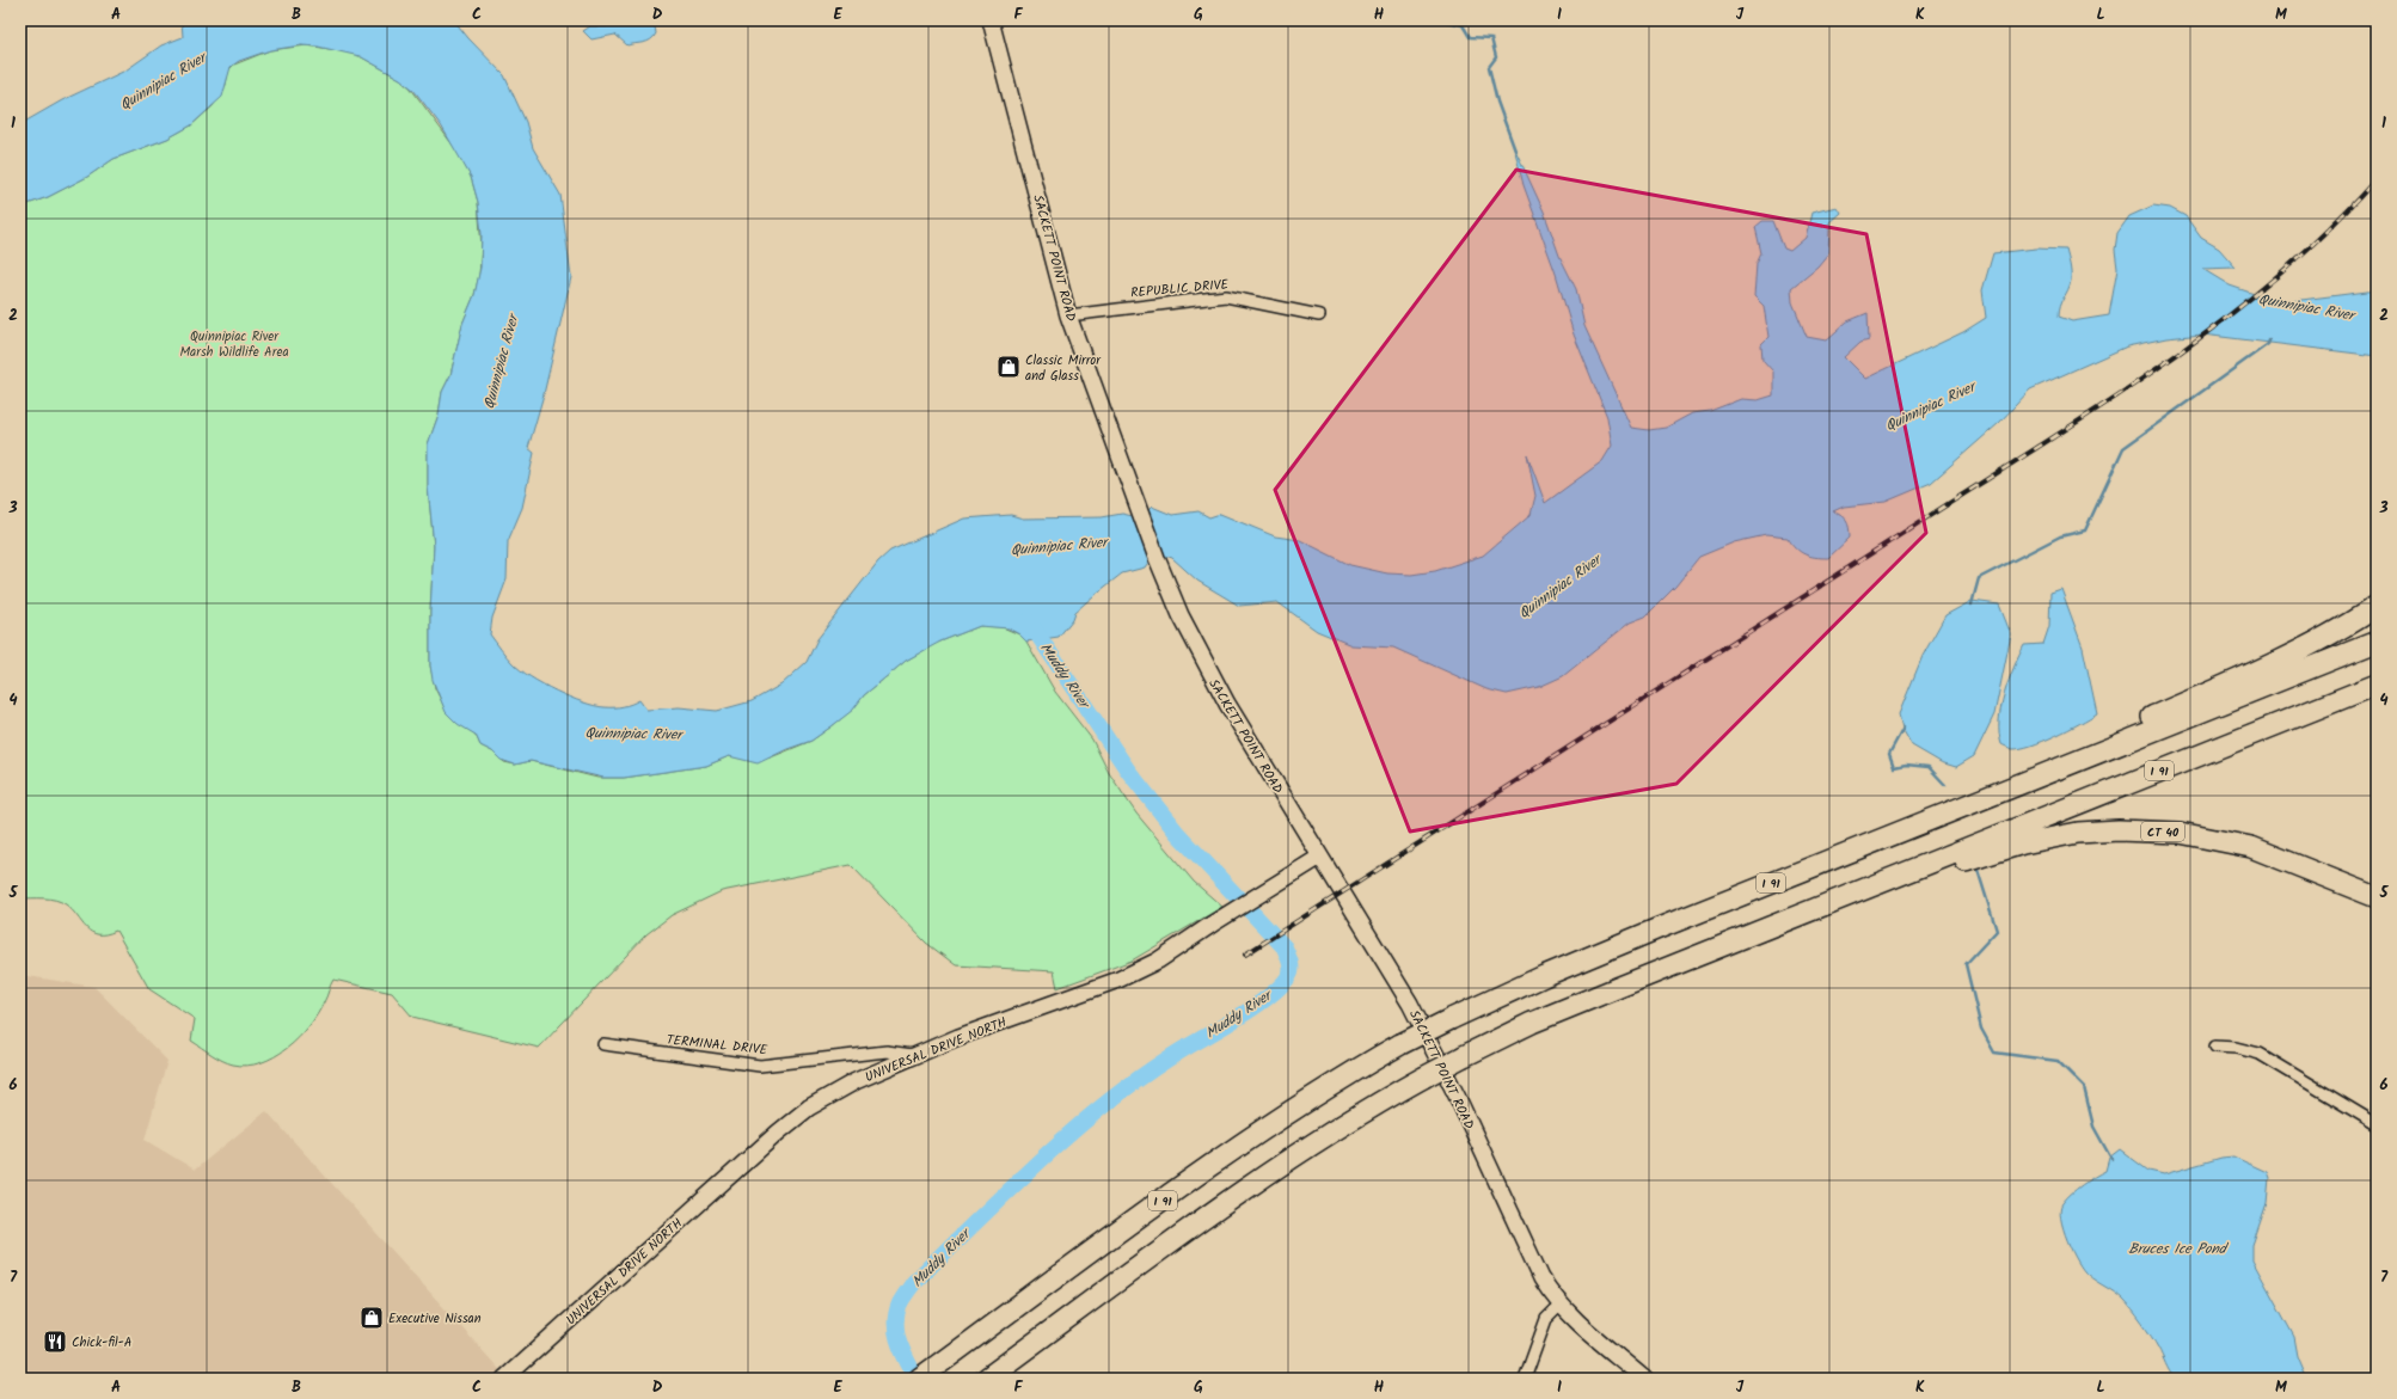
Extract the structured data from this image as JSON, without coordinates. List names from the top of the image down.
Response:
{
  "streets": {
    "highway": ["I 91", "CT 40"],
    "street": [
      "SACKETT POINT ROAD",
      "REPUBLIC DRIVE",
      "TERMINAL DRIVE",
      "UNIVERSAL DRIVE NORTH"
    ]
  },
  "crossings": [
    ["SACKETT POINT ROAD", "REPUBLIC DRIVE"],
    ["SACKETT POINT ROAD", "UNIVERSAL DRIVE NORTH"],
    ["I 91", "CT 40"],
    ["TERMINAL DRIVE", "UNIVERSAL DRIVE NORTH"]
  ],
  "water": ["Quinnipiac River", "Muddy River", "Bruces Ice Pond"],
  "parks": ["Quinnipiac River Marsh Wildlife Area"],
  "places": {
    "shop": ["Classic Mirror and Glass", "Executive Nissan"],
    "restaurant": ["Chick-fil-A"]
  },
  "grid": {
    "columns": [
      "A",
      "B",
      "C",
      "D",
      "E",
      "F",
      "G",
      "H",
      "I",
      "J",
      "K",
      "L",
      "M"
    ],
    "rows": [
      "1",
      "2",
      "3",
      "4",
      "5",
      "6",
      "7"
    ]
  }
}
